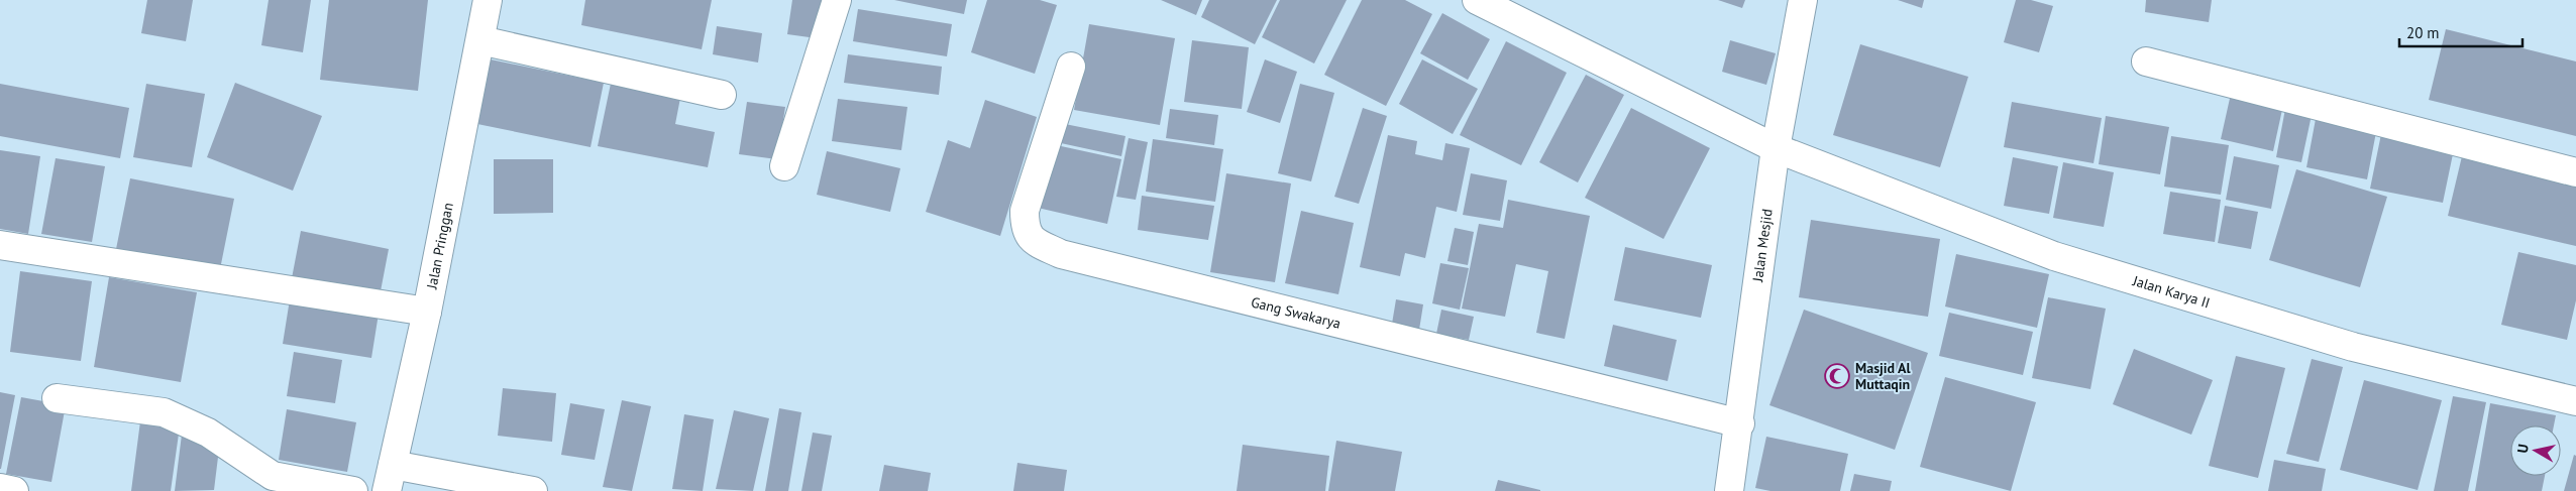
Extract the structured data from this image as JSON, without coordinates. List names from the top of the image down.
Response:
{
  "streets": {
    "street": [
      "Jalan Mesjid",
      "Jalan Pringgan",
      "Jalan Karya II",
      "Gang Swakarya"
    ]
  },
  "crossings": [
    ["Jalan Mesjid", "Jalan Karya II"],
    ["Jalan Mesjid", "Gang Swakarya"]
  ],
  "places": {
    "mosque": ["Masjid Al Muttaqin"]
  },
  "scale_bar": "20 m",
  "north": "left"
}
